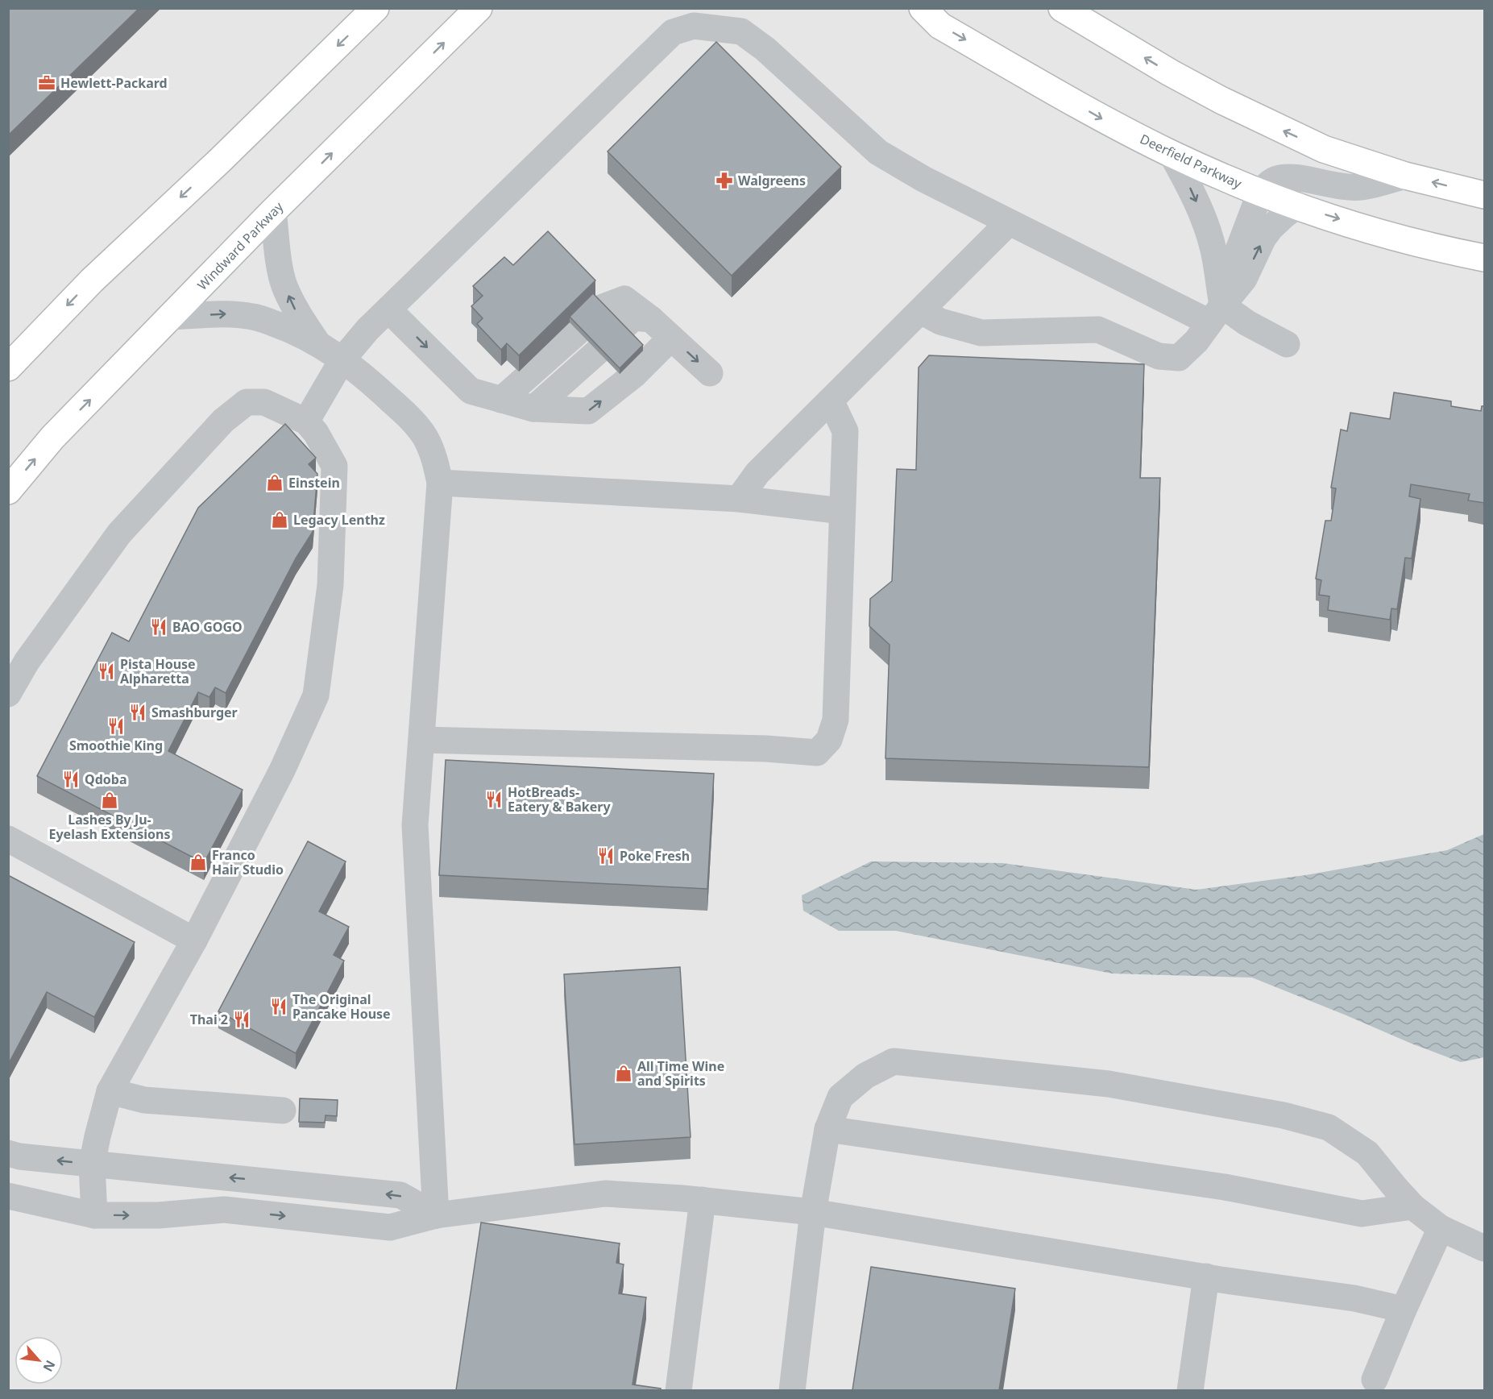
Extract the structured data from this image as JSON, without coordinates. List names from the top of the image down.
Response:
{
  "streets": {
    "main road": ["Deerfield Parkway", "Windward Parkway"]
  },
  "places": {
    "office": ["Hewlett-Packard"],
    "pharmacy": ["Walgreens"],
    "shop": [
      "Einstein",
      "Legacy Lenthz",
      "Lashes By Ju- Eyelash Extensions",
      "Franco Hair Studio",
      "All Time Wine and Spirits"
    ],
    "restaurant": [
      "BAO GOGO",
      "Pista House Alpharetta",
      "Smashburger",
      "Smoothie King",
      "Qdoba",
      "HotBreads- Eatery & Bakery",
      "Poke Fresh",
      "The Original Pancake House",
      "Thai 2"
    ]
  },
  "north": "bottom right"
}
